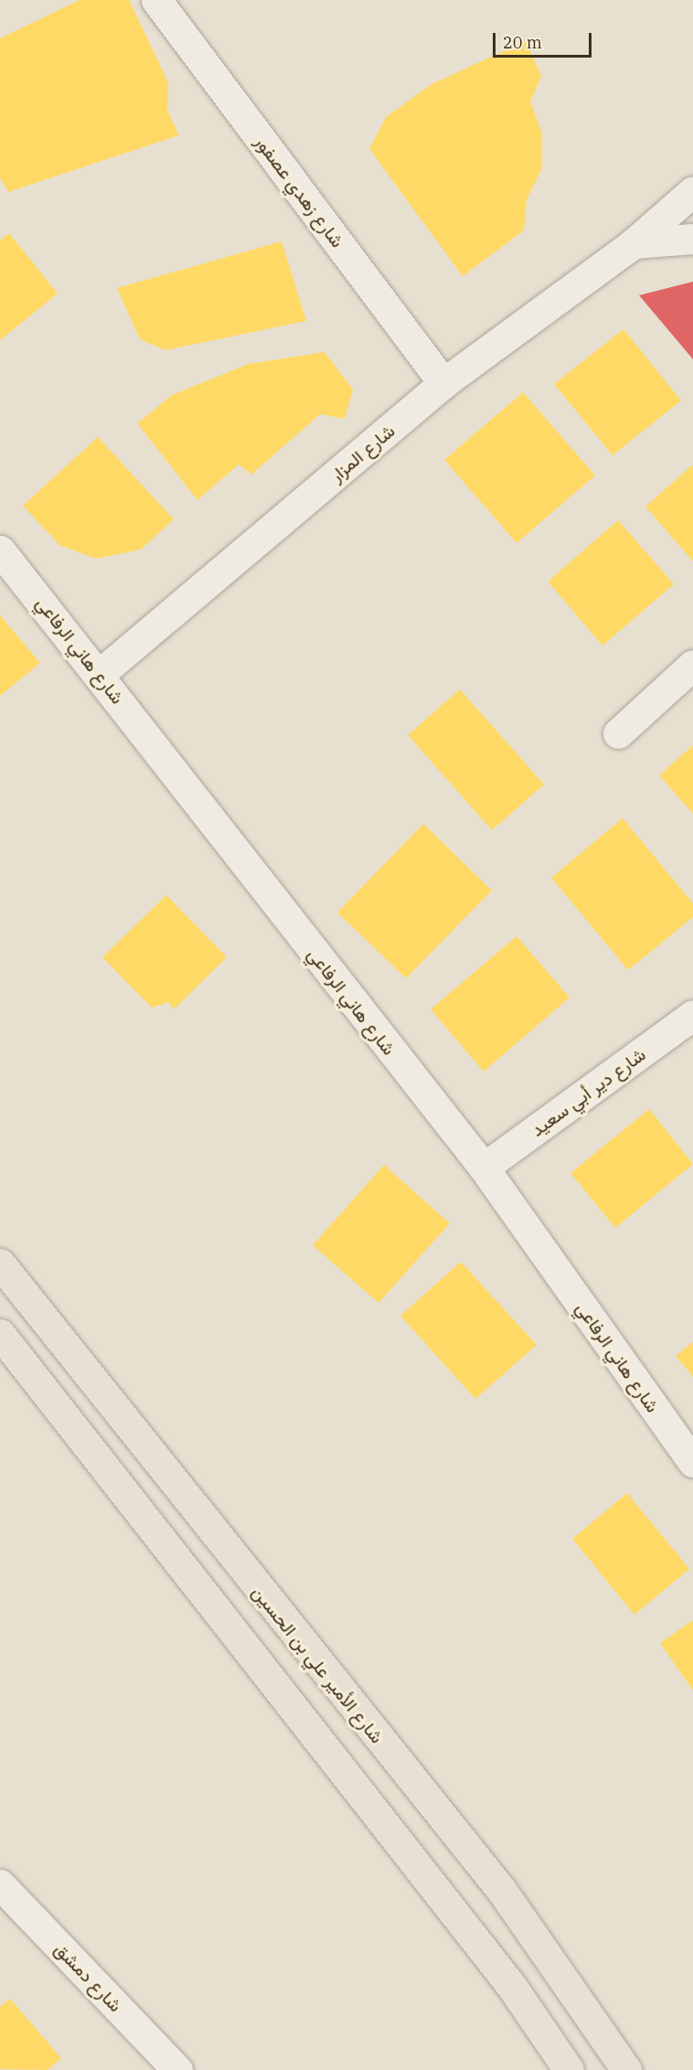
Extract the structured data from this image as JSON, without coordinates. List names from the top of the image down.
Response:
{
  "streets": {
    "main road": ["شارع الأمير علي بن الحسين"],
    "street": [
      "شارع زهدي عصفور",
      "شارع المزار",
      "شارع هاني الرفاعي",
      "شارع دير أبي سعيد",
      "شارع دمشق"
    ]
  },
  "crossings": [
    ["شارع زهدي عصفور", "شارع المزار"],
    ["شارع المزار", "شارع هاني الرفاعي"],
    ["شارع هاني الرفاعي", "شارع دير أبي سعيد"]
  ],
  "scale_bar": "20 m"
}
